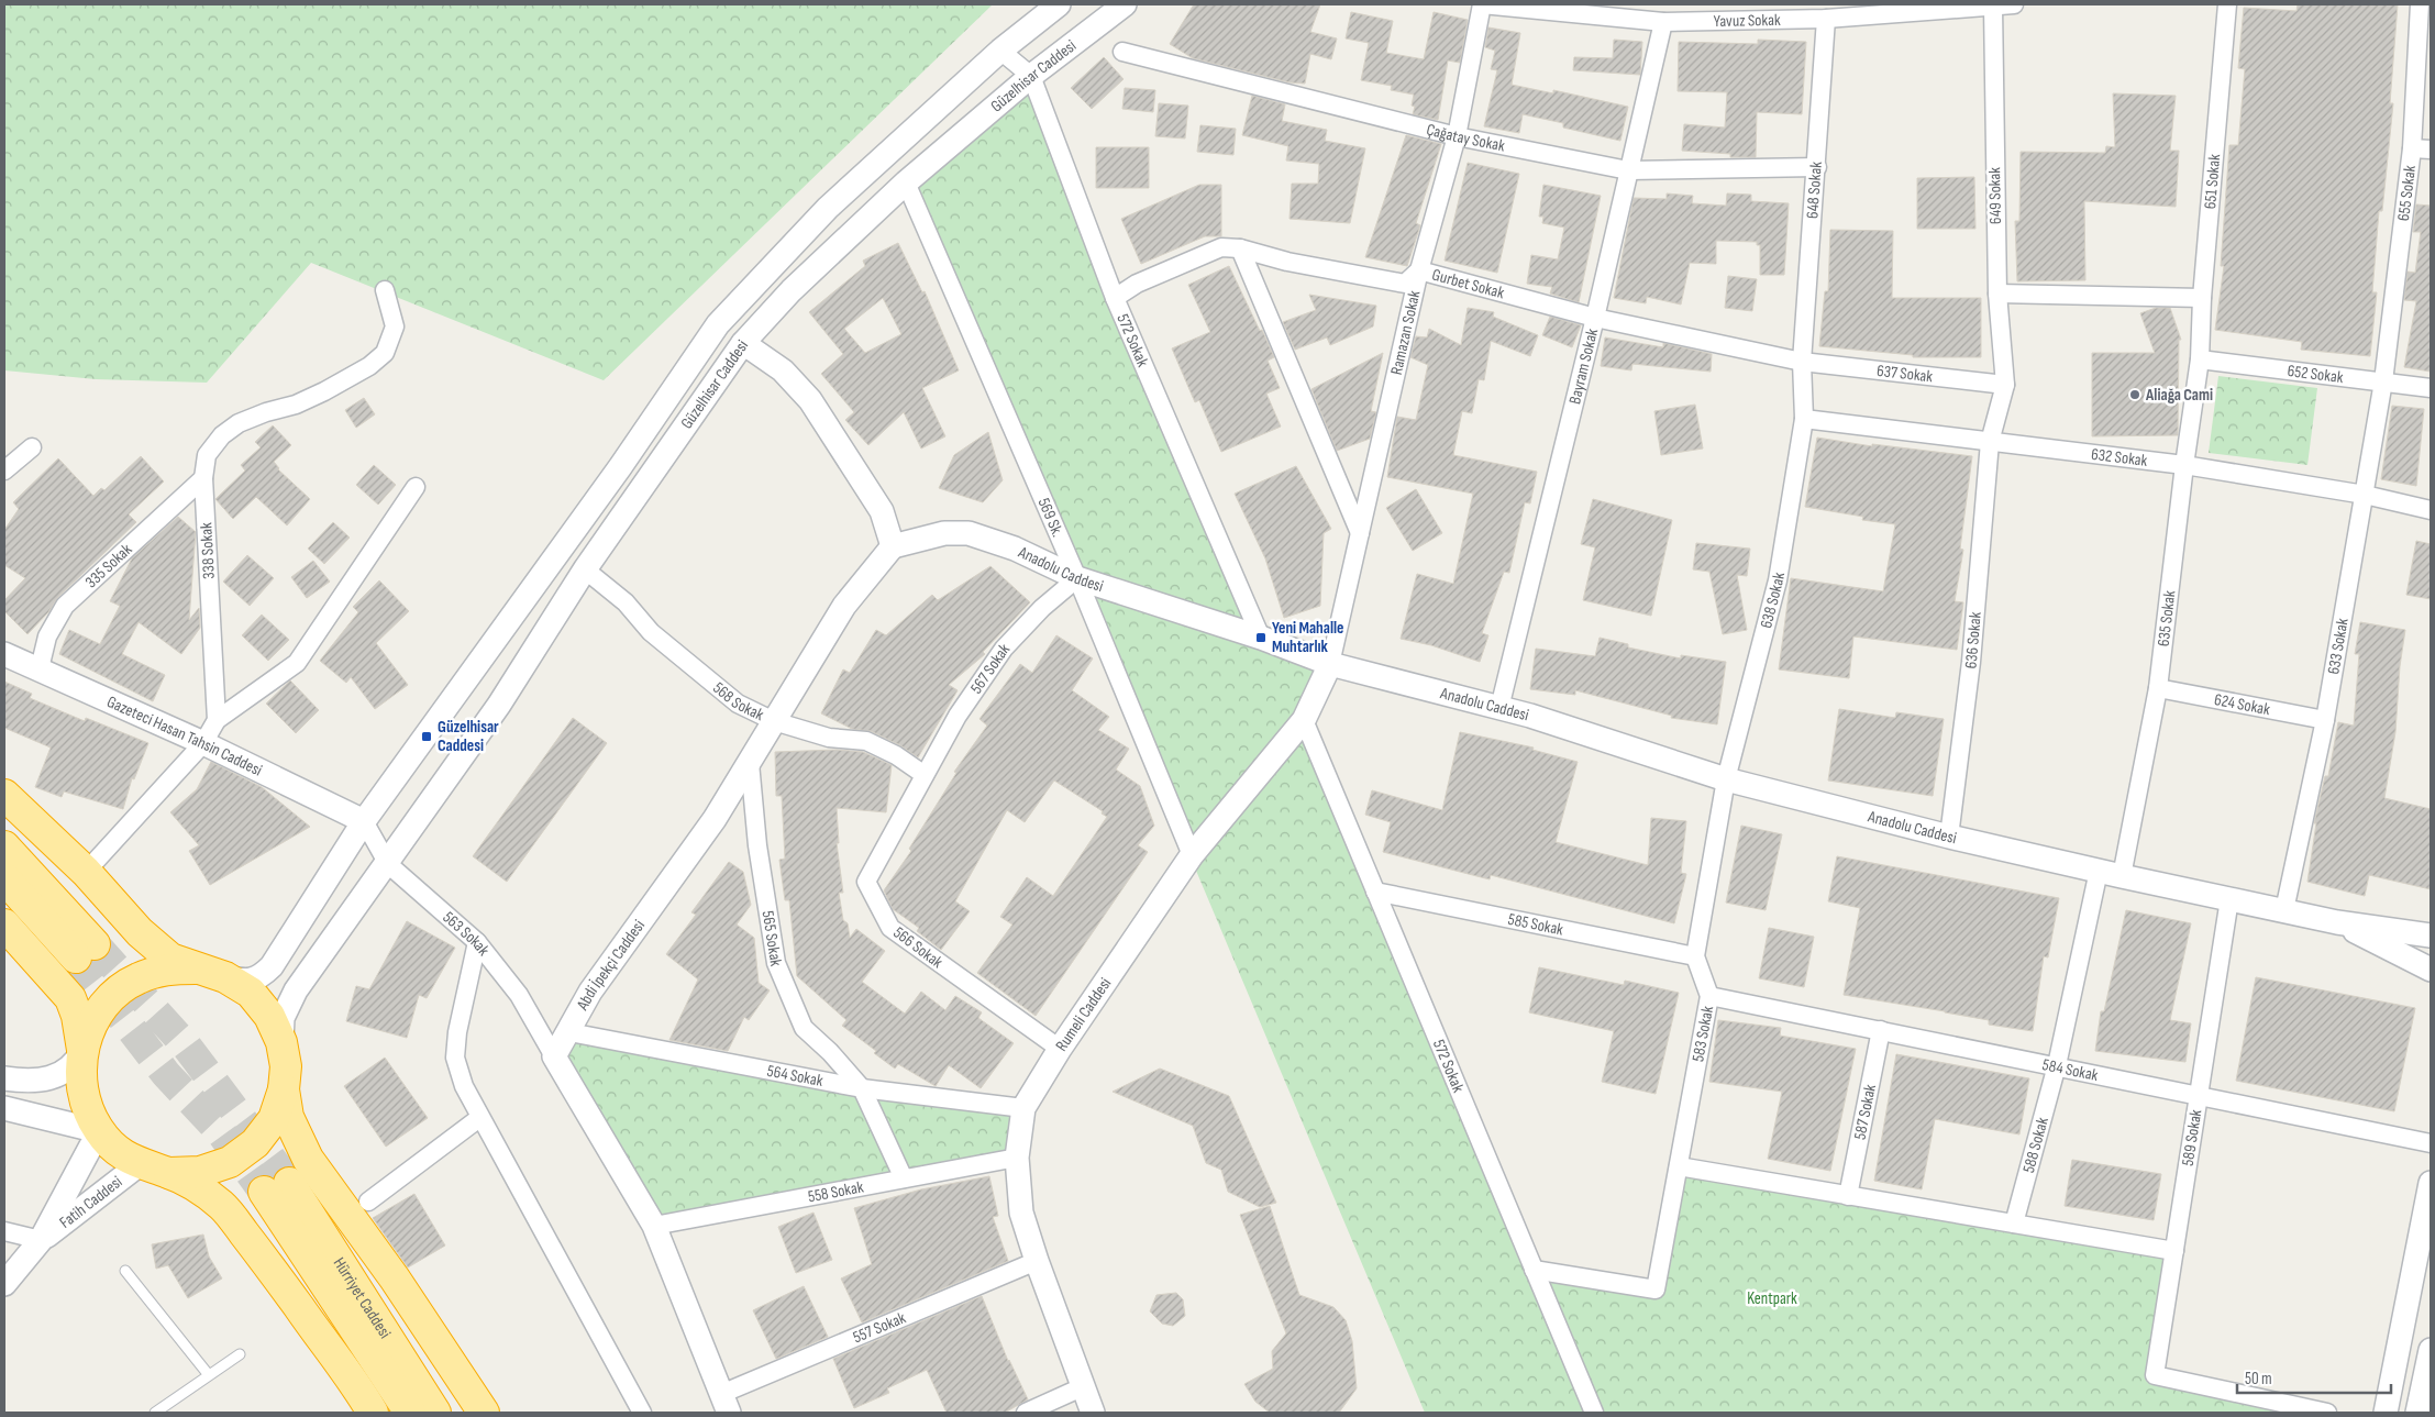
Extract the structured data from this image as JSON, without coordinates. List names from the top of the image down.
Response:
{
  "streets": {
    "highway": ["Hürriyet Caddesi"],
    "street": [
      "Yavuz Sokak",
      "Güzelhisar Caddesi",
      "Çağatay Sokak",
      "651 Sokak",
      "648 Sokak",
      "655 Sokak",
      "649 Sokak",
      "Gurbet Sokak",
      "Ramazan Sokak",
      "572 Sokak",
      "Bayram Sokak",
      "652 Sokak",
      "637 Sokak",
      "632 Sokak",
      "569 Sk.",
      "338 Sokak",
      "335 Sokak",
      "Anadolu Caddesi",
      "638 Sokak",
      "635 Sokak",
      "636 Sokak",
      "633 Sokak",
      "567 Sokak",
      "568 Sokak",
      "624 Sokak",
      "Gazeteci Hasan Tahsin Caddesi",
      "585 Sokak",
      "563 Sokak",
      "565 Sokak",
      "566 Sokak",
      "Abdi İpekçi Caddesi",
      "Rumeli Caddesi",
      "583 Sokak",
      "584 Sokak",
      "564 Sokak",
      "587 Sokak",
      "589 Sokak",
      "588 Sokak",
      "558 Sokak",
      "Fatih Caddesi",
      "557 Sokak"
    ]
  },
  "crossings": [
    ["Yavuz Sokak", "648 Sokak"],
    ["Yavuz Sokak", "649 Sokak"],
    ["Yavuz Sokak", "Ramazan Sokak"],
    ["Yavuz Sokak", "Bayram Sokak"],
    ["Güzelhisar Caddesi", "572 Sokak"],
    ["Güzelhisar Caddesi", "569 Sk."],
    ["Güzelhisar Caddesi", "568 Sokak"],
    ["Güzelhisar Caddesi", "Gazeteci Hasan Tahsin Caddesi"],
    ["Güzelhisar Caddesi", "563 Sokak"],
    ["Çağatay Sokak", "648 Sokak"],
    ["Çağatay Sokak", "Ramazan Sokak"],
    ["Çağatay Sokak", "Bayram Sokak"],
    ["651 Sokak", "652 Sokak"],
    ["651 Sokak", "635 Sokak"],
    ["648 Sokak", "Gurbet Sokak"],
    ["648 Sokak", "637 Sokak"],
    ["648 Sokak", "632 Sokak"],
    ["648 Sokak", "638 Sokak"],
    ["655 Sokak", "652 Sokak"],
    ["655 Sokak", "633 Sokak"],
    ["649 Sokak", "637 Sokak"],
    ["649 Sokak", "636 Sokak"],
    ["Gurbet Sokak", "Ramazan Sokak"],
    ["Gurbet Sokak", "572 Sokak"],
    ["Gurbet Sokak", "Bayram Sokak"],
    ["Gurbet Sokak", "637 Sokak"],
    ["Ramazan Sokak", "Anadolu Caddesi"],
    ["Ramazan Sokak", "Rumeli Caddesi"],
    ["572 Sokak", "Anadolu Caddesi"],
    ["572 Sokak", "585 Sokak"],
    ["572 Sokak", "Rumeli Caddesi"],
    ["572 Sokak", "583 Sokak"],
    ["Bayram Sokak", "Anadolu Caddesi"],
    ["652 Sokak", "635 Sokak"],
    ["652 Sokak", "633 Sokak"],
    ["637 Sokak", "636 Sokak"],
    ["632 Sokak", "638 Sokak"],
    ["632 Sokak", "635 Sokak"],
    ["632 Sokak", "636 Sokak"],
    ["632 Sokak", "633 Sokak"],
    ["569 Sk.", "Anadolu Caddesi"],
    ["569 Sk.", "567 Sokak"],
    ["569 Sk.", "Rumeli Caddesi"],
    ["338 Sokak", "335 Sokak"],
    ["335 Sokak", "Gazeteci Hasan Tahsin Caddesi"],
    ["Anadolu Caddesi", "638 Sokak"],
    ["Anadolu Caddesi", "635 Sokak"],
    ["Anadolu Caddesi", "636 Sokak"],
    ["Anadolu Caddesi", "633 Sokak"],
    ["Anadolu Caddesi", "567 Sokak"],
    ["Anadolu Caddesi", "Abdi İpekçi Caddesi"],
    ["Anadolu Caddesi", "Rumeli Caddesi"],
    ["Anadolu Caddesi", "583 Sokak"],
    ["Anadolu Caddesi", "589 Sokak"],
    ["Anadolu Caddesi", "588 Sokak"],
    ["638 Sokak", "583 Sokak"],
    ["635 Sokak", "624 Sokak"],
    ["633 Sokak", "624 Sokak"],
    ["567 Sokak", "568 Sokak"],
    ["567 Sokak", "566 Sokak"],
    ["568 Sokak", "566 Sokak"],
    ["568 Sokak", "Abdi İpekçi Caddesi"],
    ["Gazeteci Hasan Tahsin Caddesi", "563 Sokak"],
    ["585 Sokak", "583 Sokak"],
    ["563 Sokak", "Abdi İpekçi Caddesi"],
    ["565 Sokak", "Abdi İpekçi Caddesi"],
    ["565 Sokak", "564 Sokak"],
    ["565 Sokak", "558 Sokak"],
    ["566 Sokak", "Rumeli Caddesi"],
    ["Abdi İpekçi Caddesi", "564 Sokak"],
    ["Rumeli Caddesi", "564 Sokak"],
    ["Rumeli Caddesi", "558 Sokak"],
    ["Rumeli Caddesi", "557 Sokak"],
    ["583 Sokak", "584 Sokak"],
    ["584 Sokak", "587 Sokak"],
    ["584 Sokak", "589 Sokak"],
    ["584 Sokak", "588 Sokak"]
  ],
  "parks": ["Kentpark"],
  "places": {
    "other": ["Aliağa Cami"],
    "transit": ["Yeni Mahalle Muhtarlık", "Güzelhisar Caddesi"]
  },
  "scale_bar": "50 m"
}
